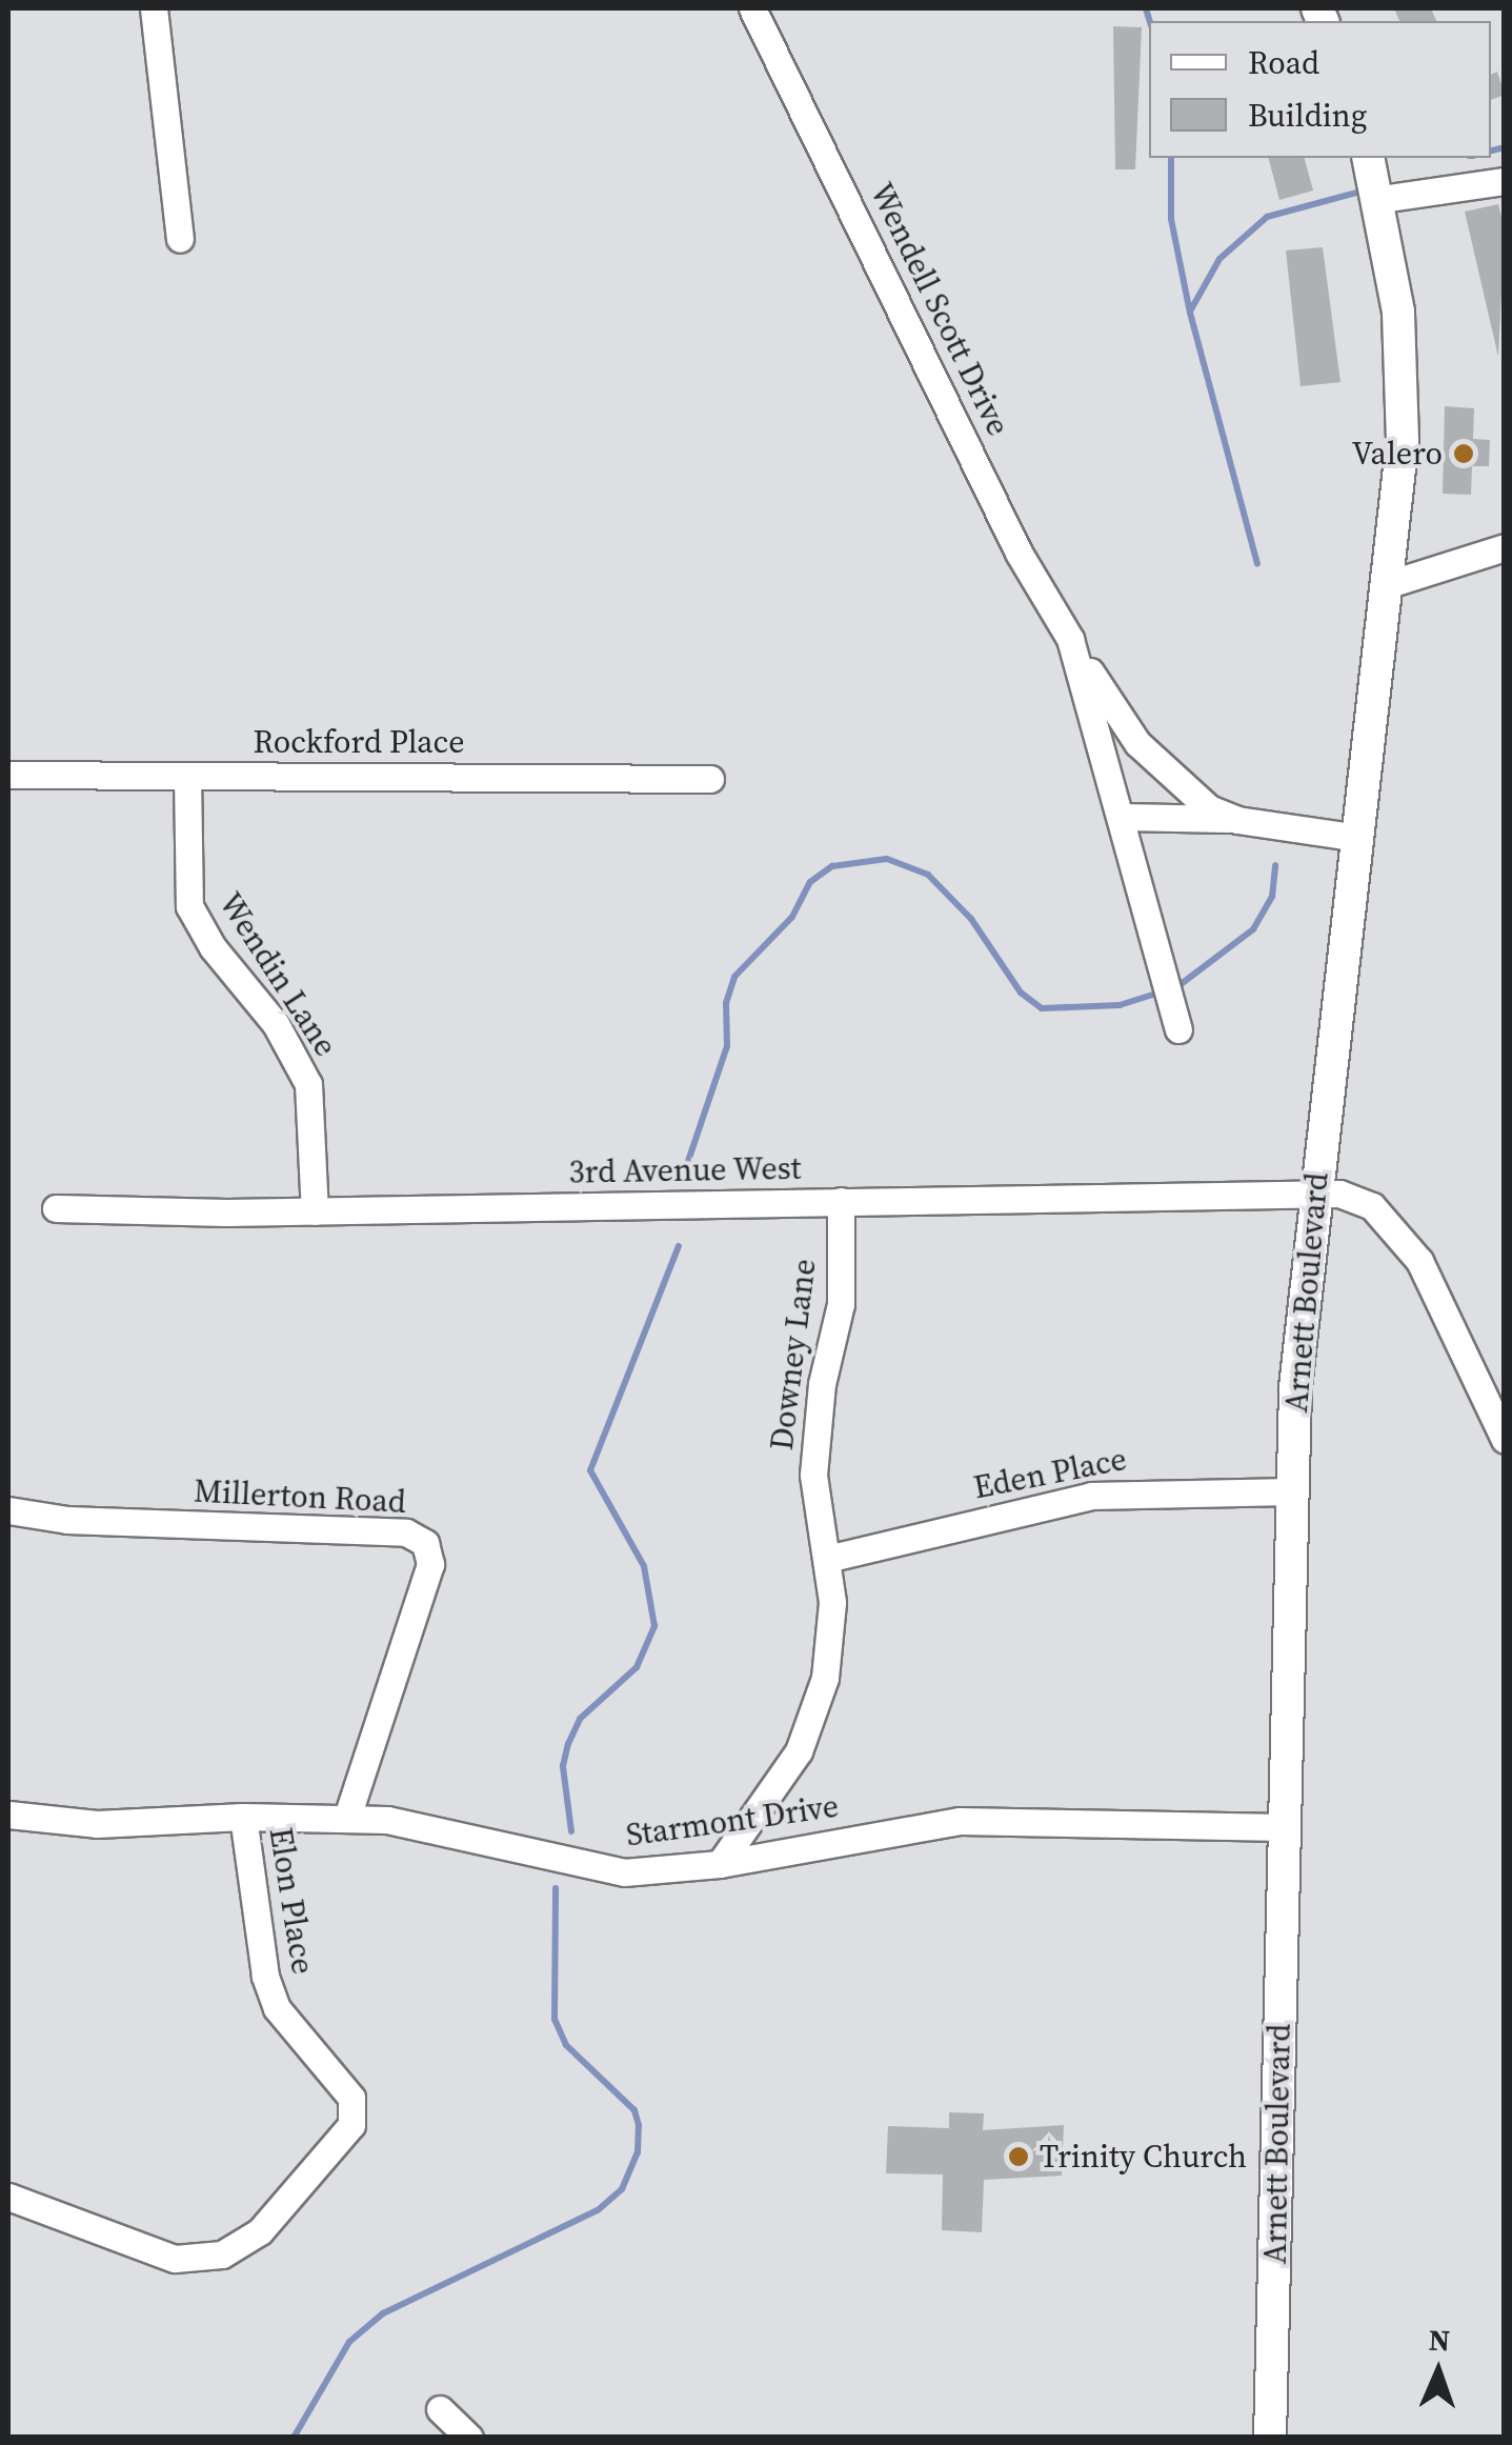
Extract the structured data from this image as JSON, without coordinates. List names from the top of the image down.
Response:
{
  "streets": {
    "main road": ["Arnett Boulevard"],
    "street": [
      "Wendell Scott Drive",
      "Rockford Place",
      "Wendin Lane",
      "3rd Avenue West",
      "Downey Lane",
      "Eden Place",
      "Millerton Road",
      "Starmont Drive",
      "Elon Place"
    ]
  },
  "crossings": [
    ["Wendell Scott Drive", "Arnett Boulevard"],
    ["Rockford Place", "Wendin Lane"],
    ["Wendin Lane", "3rd Avenue West"],
    ["3rd Avenue West", "Arnett Boulevard"],
    ["3rd Avenue West", "Downey Lane"],
    ["Arnett Boulevard", "Eden Place"],
    ["Arnett Boulevard", "Starmont Drive"],
    ["Downey Lane", "Eden Place"],
    ["Downey Lane", "Starmont Drive"],
    ["Millerton Road", "Starmont Drive"],
    ["Starmont Drive", "Elon Place"]
  ],
  "places": ["Valero", "Trinity Church"],
  "legend": ["Road", "Building"],
  "north": "top"
}
